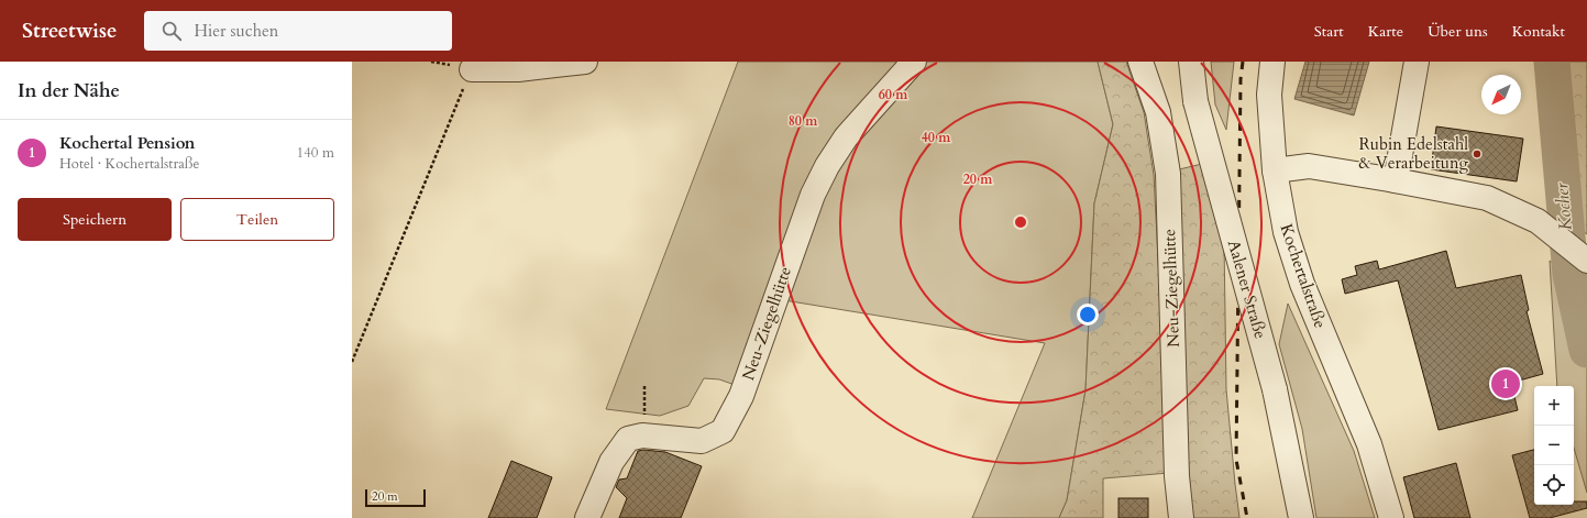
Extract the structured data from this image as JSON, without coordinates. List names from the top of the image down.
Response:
{
  "streets": {
    "street": ["Kochertalstraße", "Neu-Ziegelhütte", "Aalener Straße"]
  },
  "water": ["Kocher"],
  "places": ["Rubin Edelstahl & Verarbeitung"],
  "scale_bar": "20 m",
  "north": "bottom left",
  "page": {
    "header": "Streetwise",
    "search": "Hier suchen",
    "nav": [
      "Start",
      "Karte",
      "Über uns",
      "Kontakt"
    ],
    "heading": "In der Nähe",
    "list": [
      {
        "mark": "1",
        "name": "Kochertal Pension",
        "note": "Hotel · Kochertalstraße",
        "value": "140 m"
      }
    ],
    "buttons": ["Speichern", "Teilen"],
    "pins": "1",
    "map_buttons": ["+", "−"],
    "scale": "20 m"
  },
  "rings": [
    "60 m",
    "80 m",
    "40 m",
    "20 m"
  ]
}
